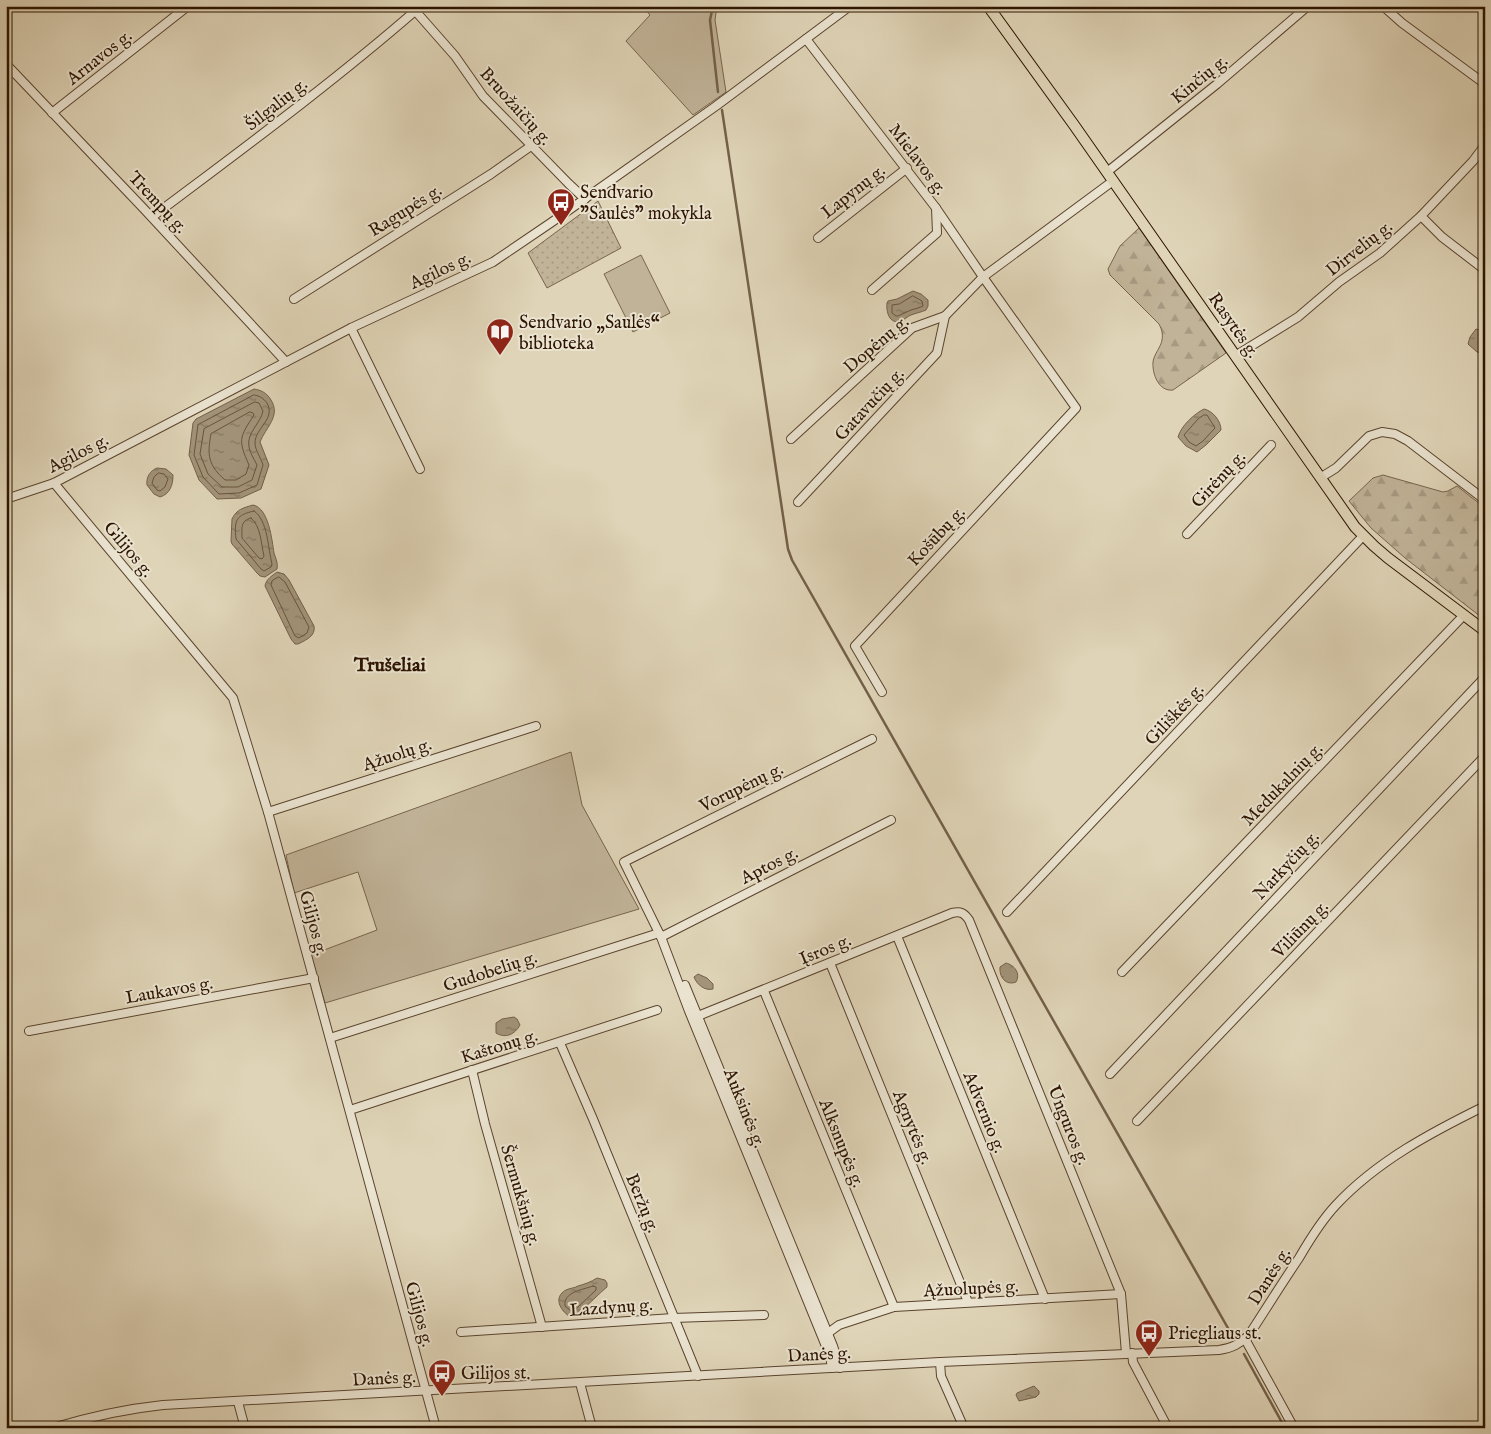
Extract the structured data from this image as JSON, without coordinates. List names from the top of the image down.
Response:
{
  "streets": {
    "main road": ["Rasytės g."],
    "street": [
      "Arnavos g.",
      "Kinčių g.",
      "Šilgalių g.",
      "Bruožaičių g.",
      "Mielavos g.",
      "Lapynų g.",
      "Trempų g.",
      "Ragupės g.",
      "Dirvelių g.",
      "Agilos g.",
      "Dopėnų g.",
      "Gatavučių g.",
      "Girėnų g.",
      "Košūbų g.",
      "Gilijos g.",
      "Giliškės g.",
      "Ąžuolų g.",
      "Medukalnių g.",
      "Vorupėnų g.",
      "Aptos g.",
      "Narkyčių g.",
      "Viliūnų g.",
      "Įsros g.",
      "Gudobelių g.",
      "Laukavos g.",
      "Kaštonų g.",
      "Auksinės g.",
      "Advernio g.",
      "Unguros g.",
      "Agnytės g.",
      "Alksnupės g.",
      "Šermukšnių g.",
      "Beržų g.",
      "Danės g.",
      "Ąžuolupės g.",
      "Lazdynų g."
    ]
  },
  "crossings": [
    ["Arnavos g.", "Trempų g."],
    ["Kinčių g.", "Rasytės g."],
    ["Kinčių g.", "Dopėnų g."],
    ["Kinčių g.", "Košūbų g."],
    ["Šilgalių g.", "Bruožaičių g."],
    ["Šilgalių g.", "Trempų g."],
    ["Bruožaičių g.", "Ragupės g."],
    ["Bruožaičių g.", "Agilos g."],
    ["Mielavos g.", "Lapynų g."],
    ["Mielavos g.", "Agilos g."],
    ["Trempų g.", "Agilos g."],
    ["Dirvelių g.", "Rasytės g."],
    ["Agilos g.", "Gilijos g."],
    ["Rasytės g.", "Giliškės g."],
    ["Rasytės g.", "Medukalnių g."],
    ["Dopėnų g.", "Gatavučių g."],
    ["Dopėnų g.", "Košūbų g."],
    ["Gilijos g.", "Ąžuolų g."],
    ["Gilijos g.", "Gudobelių g."],
    ["Gilijos g.", "Laukavos g."],
    ["Gilijos g.", "Kaštonų g."],
    ["Gilijos g.", "Danės g."],
    ["Vorupėnų g.", "Auksinės g."],
    ["Aptos g.", "Gudobelių g."],
    ["Aptos g.", "Auksinės g."],
    ["Įsros g.", "Advernio g."],
    ["Įsros g.", "Unguros g."],
    ["Įsros g.", "Agnytės g."],
    ["Įsros g.", "Alksnupės g."],
    ["Gudobelių g.", "Auksinės g."],
    ["Kaštonų g.", "Šermukšnių g."],
    ["Kaštonų g.", "Beržų g."],
    ["Auksinės g.", "Danės g."],
    ["Advernio g.", "Ąžuolupės g."],
    ["Unguros g.", "Danės g."],
    ["Unguros g.", "Ąžuolupės g."],
    ["Agnytės g.", "Ąžuolupės g."],
    ["Alksnupės g.", "Ąžuolupės g."],
    ["Šermukšnių g.", "Lazdynų g."],
    ["Beržų g.", "Danės g."],
    ["Beržų g.", "Lazdynų g."]
  ],
  "districts": ["Trušeliai"],
  "places": {
    "bus stop": ["Sendvario \"Saulės\" mokykla", "Priegliaus st.", "Gilijos st."],
    "library": ["Sendvario „Saulės“ biblioteka"]
  }
}
